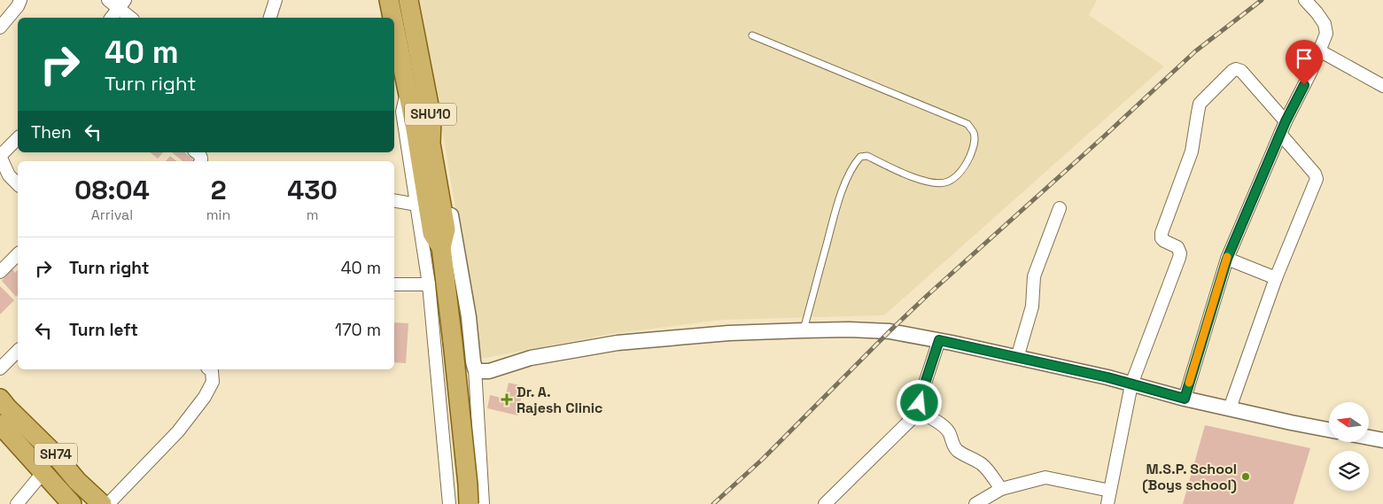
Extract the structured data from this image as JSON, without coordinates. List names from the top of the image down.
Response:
{
  "streets": {
    "main road": ["SHU10", "SH74"]
  },
  "places": {
    "health": ["Dr. A. Rajesh Clinic"],
    "other": ["M.S.P. School (Boys school)"]
  },
  "north": "left",
  "page": {
    "turn": ["40 m", "Turn right"],
    "then": "Then",
    "eta": [
      "08:04",
      "Arrival",
      "2",
      "min",
      "430",
      "m"
    ],
    "list": [
      {
        "name": "Turn right",
        "value": "40 m"
      },
      {
        "name": "Turn left",
        "value": "170 m"
      }
    ]
  }
}
